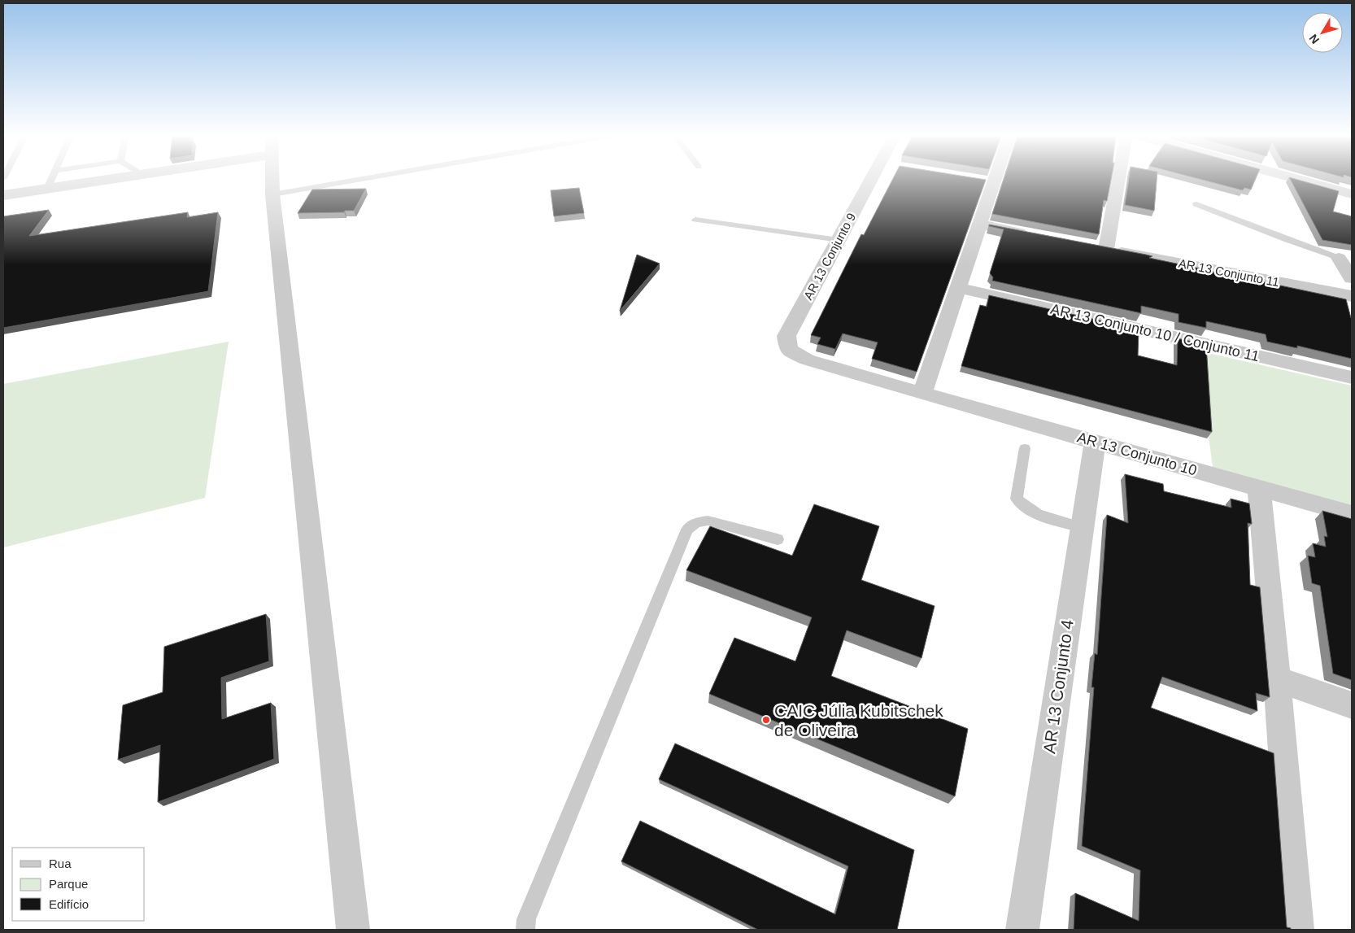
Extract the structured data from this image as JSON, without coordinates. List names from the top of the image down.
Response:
{
  "streets": {
    "street": [
      "AR 13 Conjunto 9",
      "AR 13 Conjunto 11",
      "AR 13 Conjunto 10 / Conjunto 11",
      "AR 13 Conjunto 10",
      "AR 13 Conjunto 4"
    ]
  },
  "crossings": [
    ["AR 13 Conjunto 9", "AR 13 Conjunto 10"],
    ["AR 13 Conjunto 10", "AR 13 Conjunto 4"]
  ],
  "places": ["CAIC Júlia Kubitschek de Oliveira"],
  "legend": ["Rua", "Parque", "Edifício"],
  "north": "bottom left"
}
